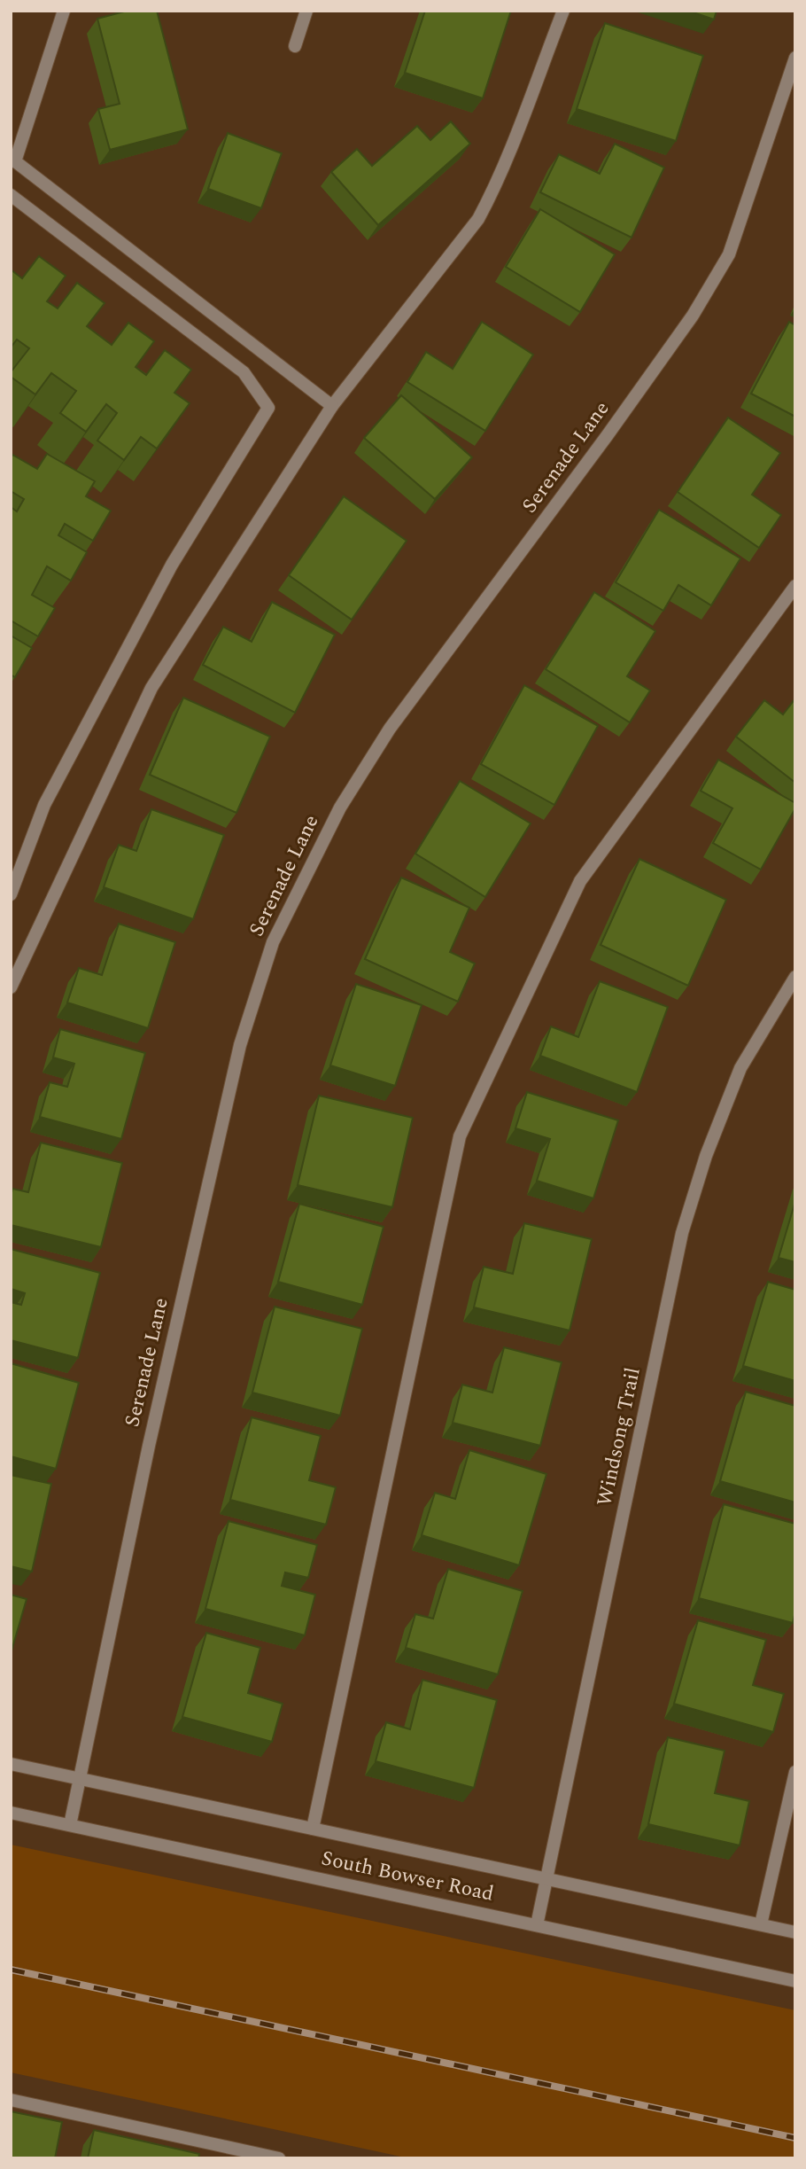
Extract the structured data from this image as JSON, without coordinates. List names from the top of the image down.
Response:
{
  "streets": {
    "street": ["Serenade Lane", "Windsong Trail", "South Bowser Road"]
  },
  "crossings": [
    ["Serenade Lane", "South Bowser Road"],
    ["Windsong Trail", "South Bowser Road"]
  ]
}
